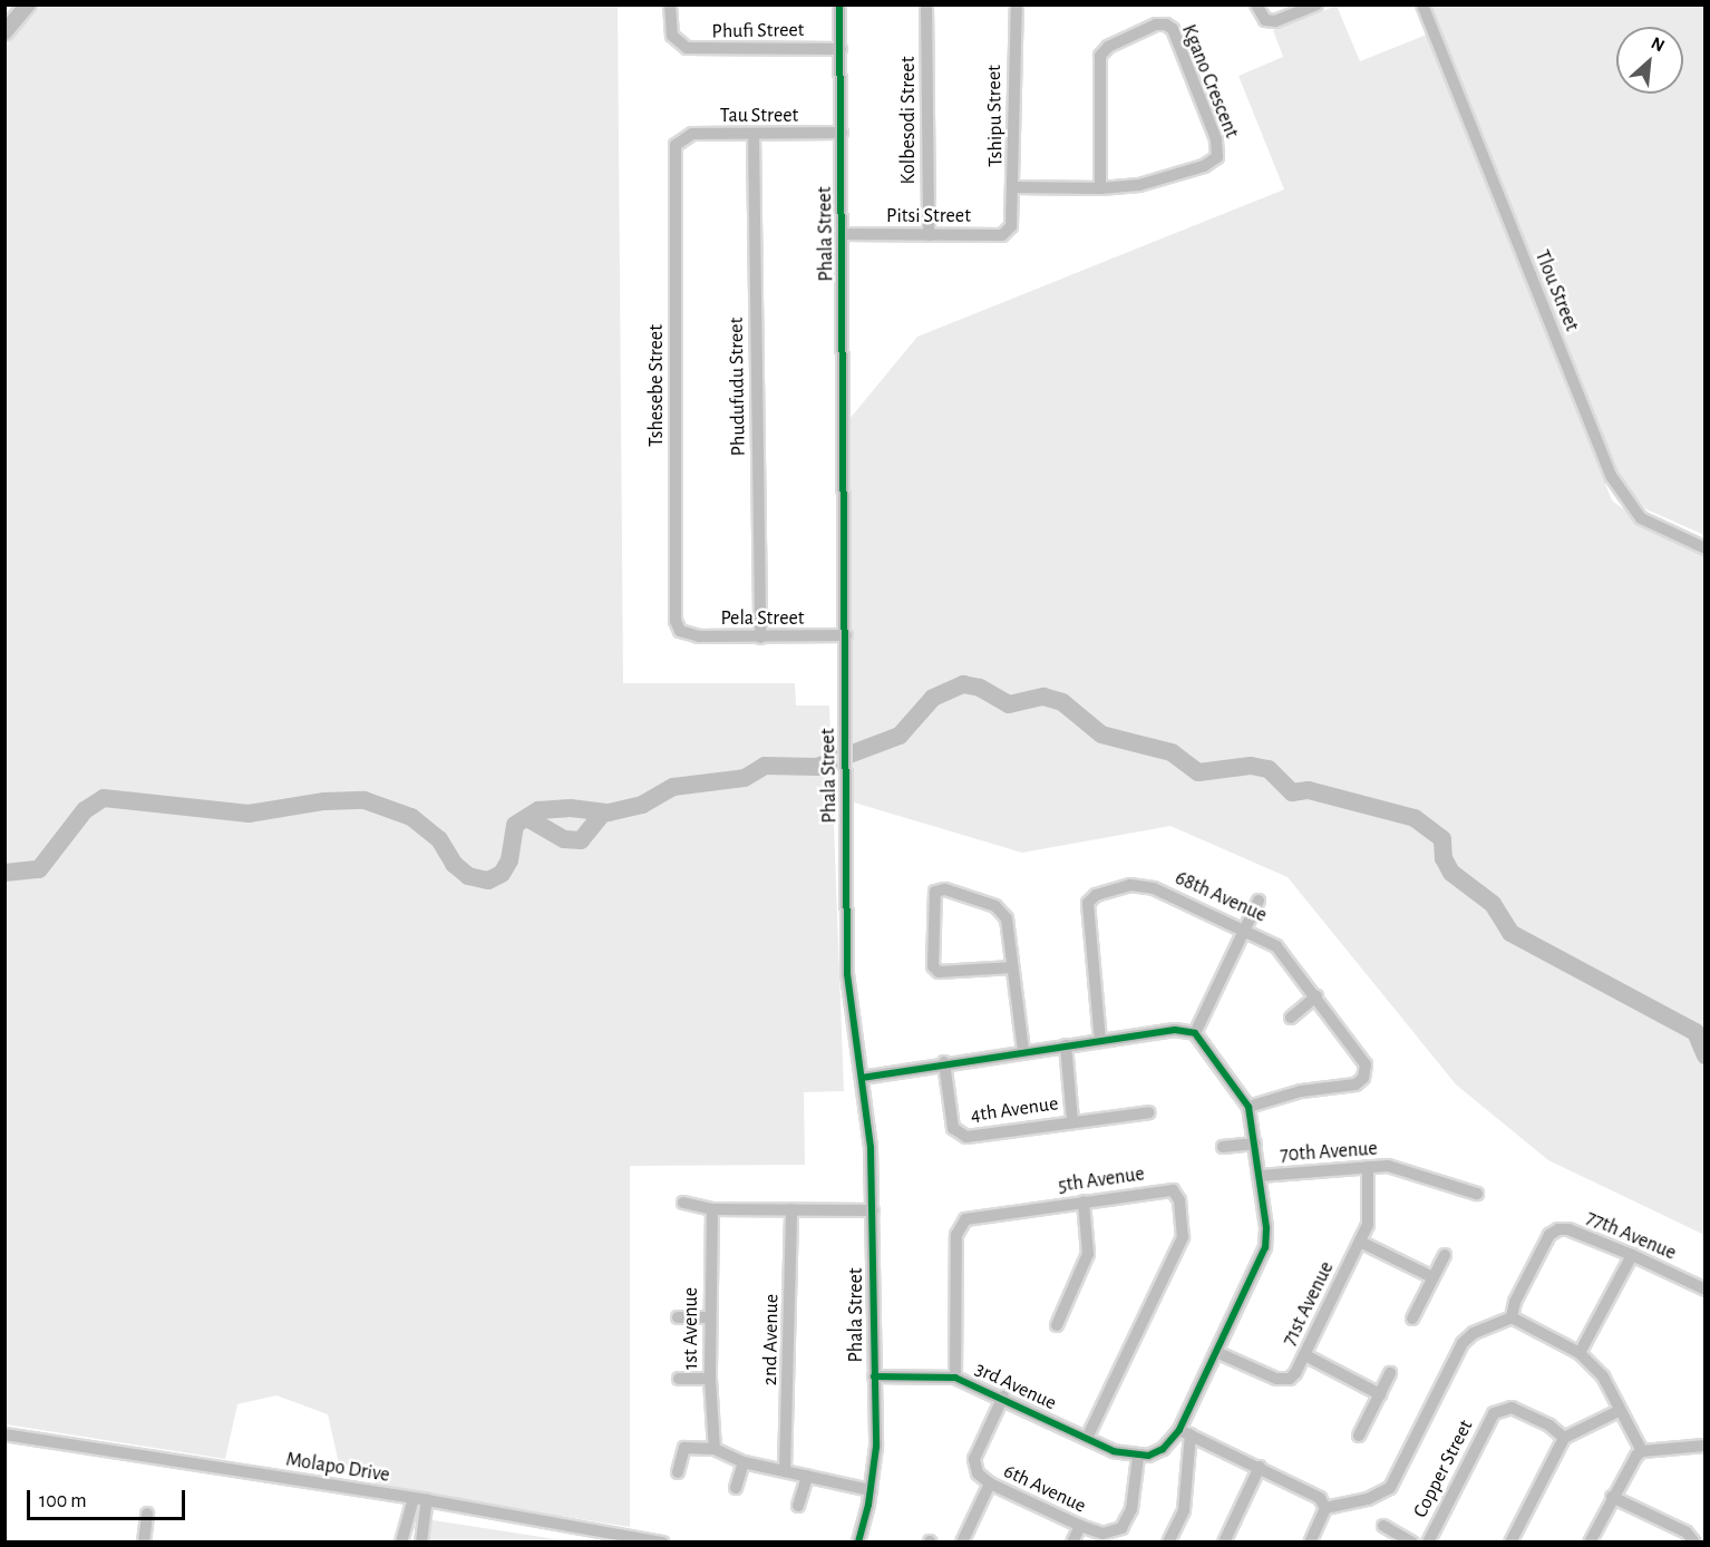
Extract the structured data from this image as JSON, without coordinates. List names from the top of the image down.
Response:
{
  "streets": {
    "street": [
      "Phufi Street",
      "Kgano Crescent",
      "Tau Street",
      "Tshipu Street",
      "Kolbesodi Street",
      "Pitsi Street",
      "Phala Street",
      "Tlou Street",
      "Tshesebe Street",
      "Phudufudu Street",
      "Pela Street",
      "68th Avenue",
      "4th Avenue",
      "70th Avenue",
      "5th Avenue",
      "77th Avenue",
      "71st Avenue",
      "1st Avenue",
      "2nd Avenue",
      "3rd Avenue",
      "Molapo Drive",
      "Copper Street",
      "6th Avenue"
    ]
  },
  "crossings": [
    ["Phufi Street", "Phala Street"],
    ["Kgano Crescent", "Tshipu Street"],
    ["Tau Street", "Phala Street"],
    ["Tau Street", "Tshesebe Street"],
    ["Tau Street", "Phudufudu Street"],
    ["Tshipu Street", "Pitsi Street"],
    ["Kolbesodi Street", "Pitsi Street"],
    ["Pitsi Street", "Phala Street"],
    ["Phala Street", "Pela Street"],
    ["Phala Street", "3rd Avenue"],
    ["Tshesebe Street", "Pela Street"],
    ["Phudufudu Street", "Pela Street"],
    ["70th Avenue", "71st Avenue"],
    ["5th Avenue", "3rd Avenue"],
    ["3rd Avenue", "6th Avenue"]
  ],
  "scale_bar": "100 m",
  "north": "top right"
}
